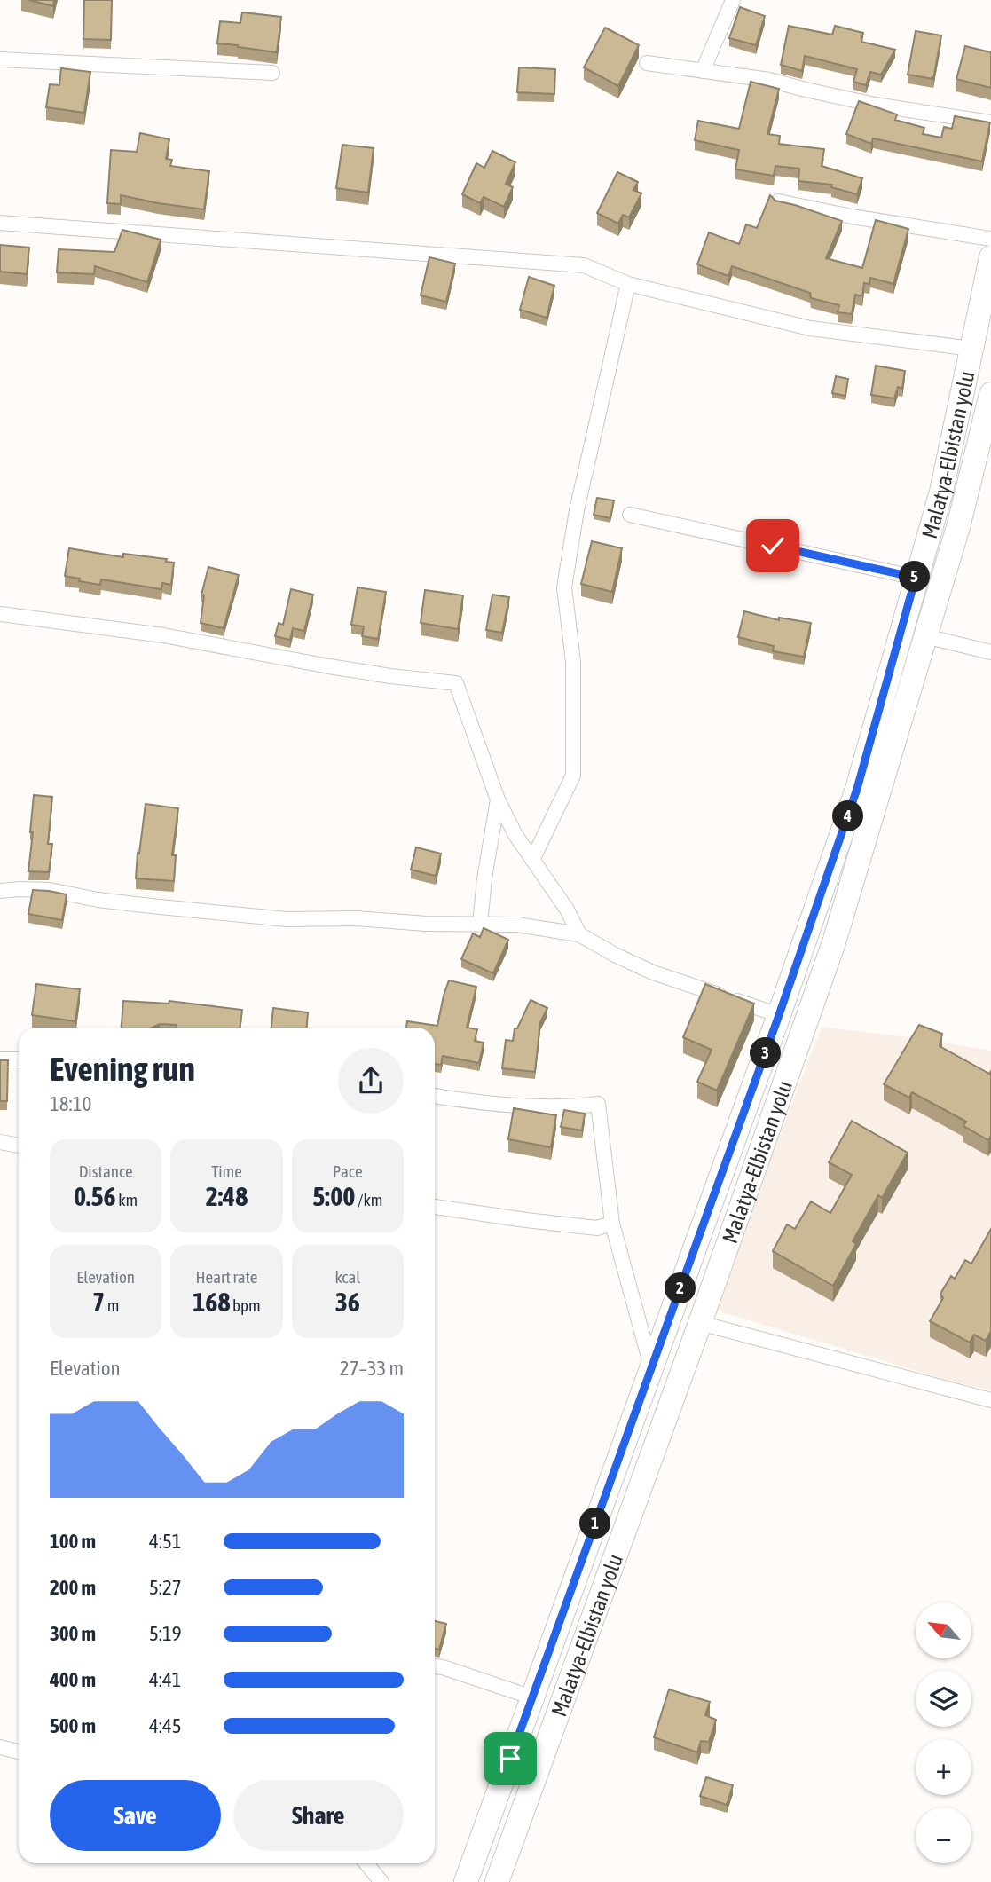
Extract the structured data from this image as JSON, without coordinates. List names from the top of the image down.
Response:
{
  "streets": {
    "main road": ["Malatya-Elbistan yolu"]
  },
  "north": "top left",
  "page": {
    "pins": [
      "5",
      "4",
      "3",
      "2",
      "1"
    ],
    "heading": ["Evening run", "18:10"],
    "stats": [
      ["Distance", "0.56 km"],
      ["Time", "2:48"],
      ["Pace", "5:00 /km"],
      ["Elevation", "7 m"],
      ["Heart rate", "168 bpm"],
      ["kcal", "36"]
    ],
    "chart": ["Elevation", "27–33 m"],
    "list": [
      {
        "name": "100 m",
        "note": "4:51"
      },
      {
        "name": "200 m",
        "note": "5:27"
      },
      {
        "name": "300 m",
        "note": "5:19"
      },
      {
        "name": "400 m",
        "note": "4:41"
      },
      {
        "name": "500 m",
        "note": "4:45"
      }
    ],
    "map_buttons": ["+", "−"],
    "buttons": ["Save", "Share"]
  }
}
